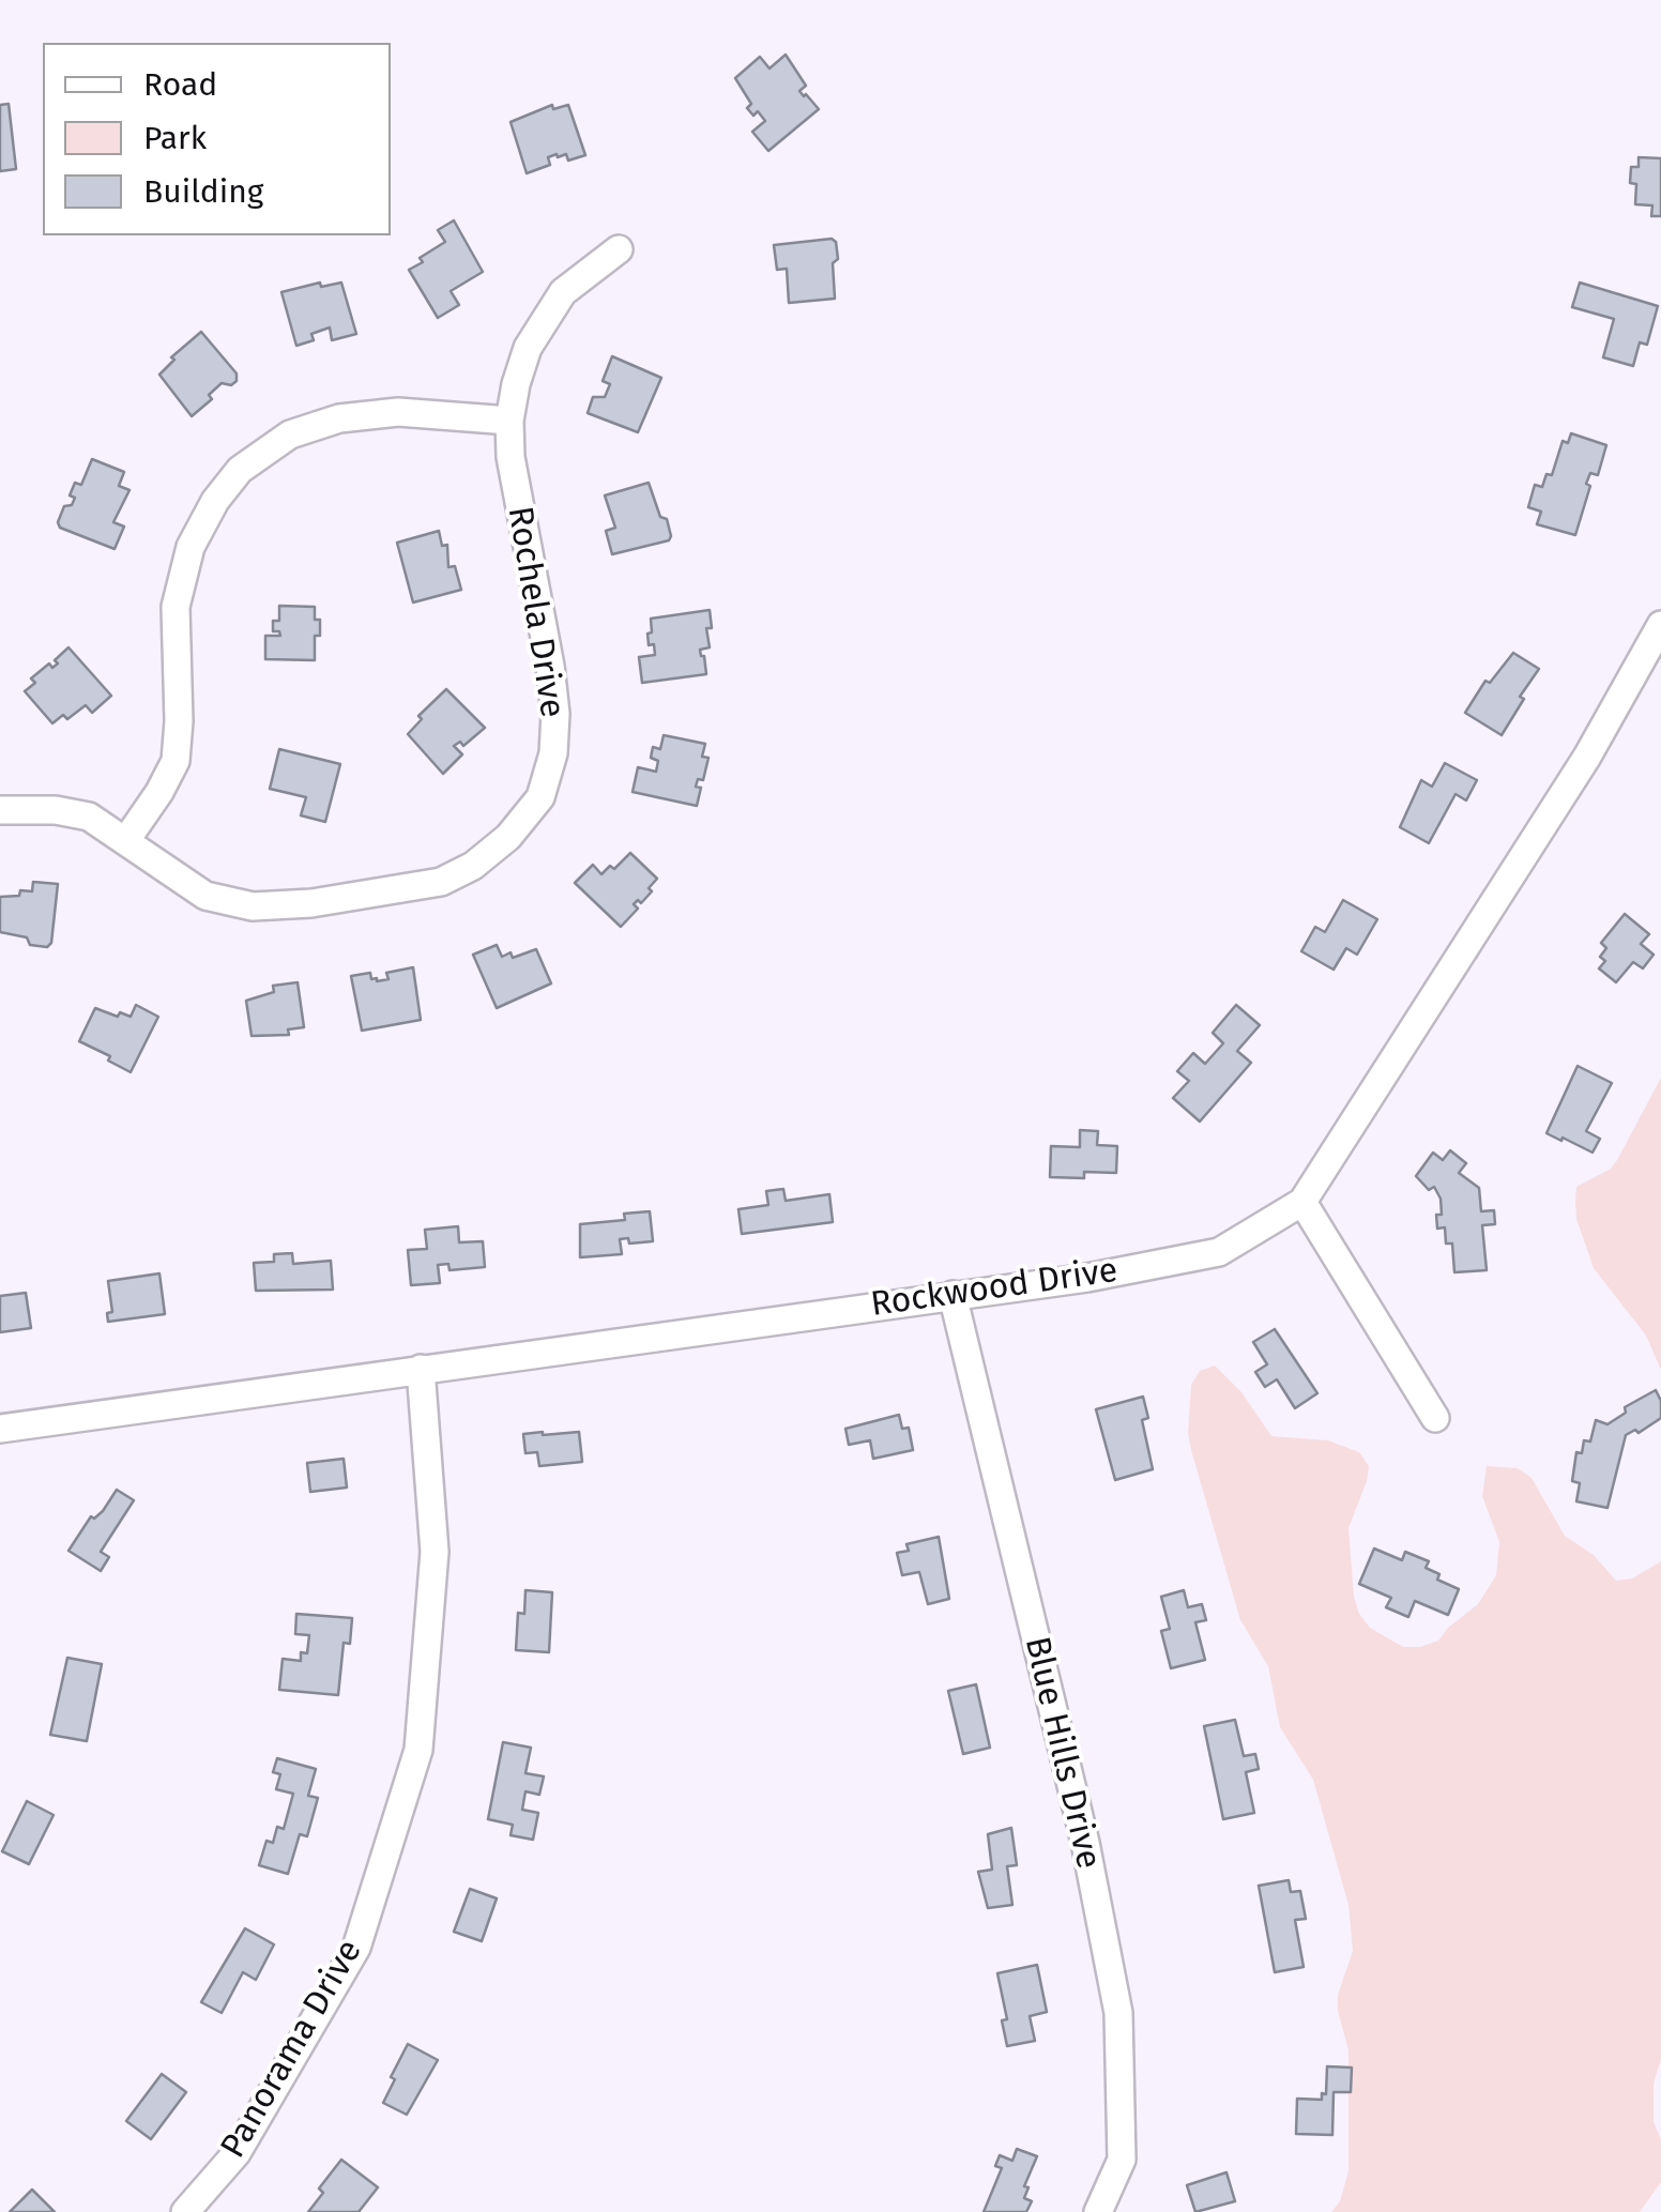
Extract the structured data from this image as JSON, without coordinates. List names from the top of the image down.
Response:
{
  "streets": {
    "street": [
      "Rochela Drive",
      "Rockwood Drive",
      "Blue Hills Drive",
      "Panorama Drive"
    ]
  },
  "crossings": [
    ["Rockwood Drive", "Blue Hills Drive"],
    ["Rockwood Drive", "Panorama Drive"]
  ],
  "legend": ["Road", "Park", "Building"]
}
